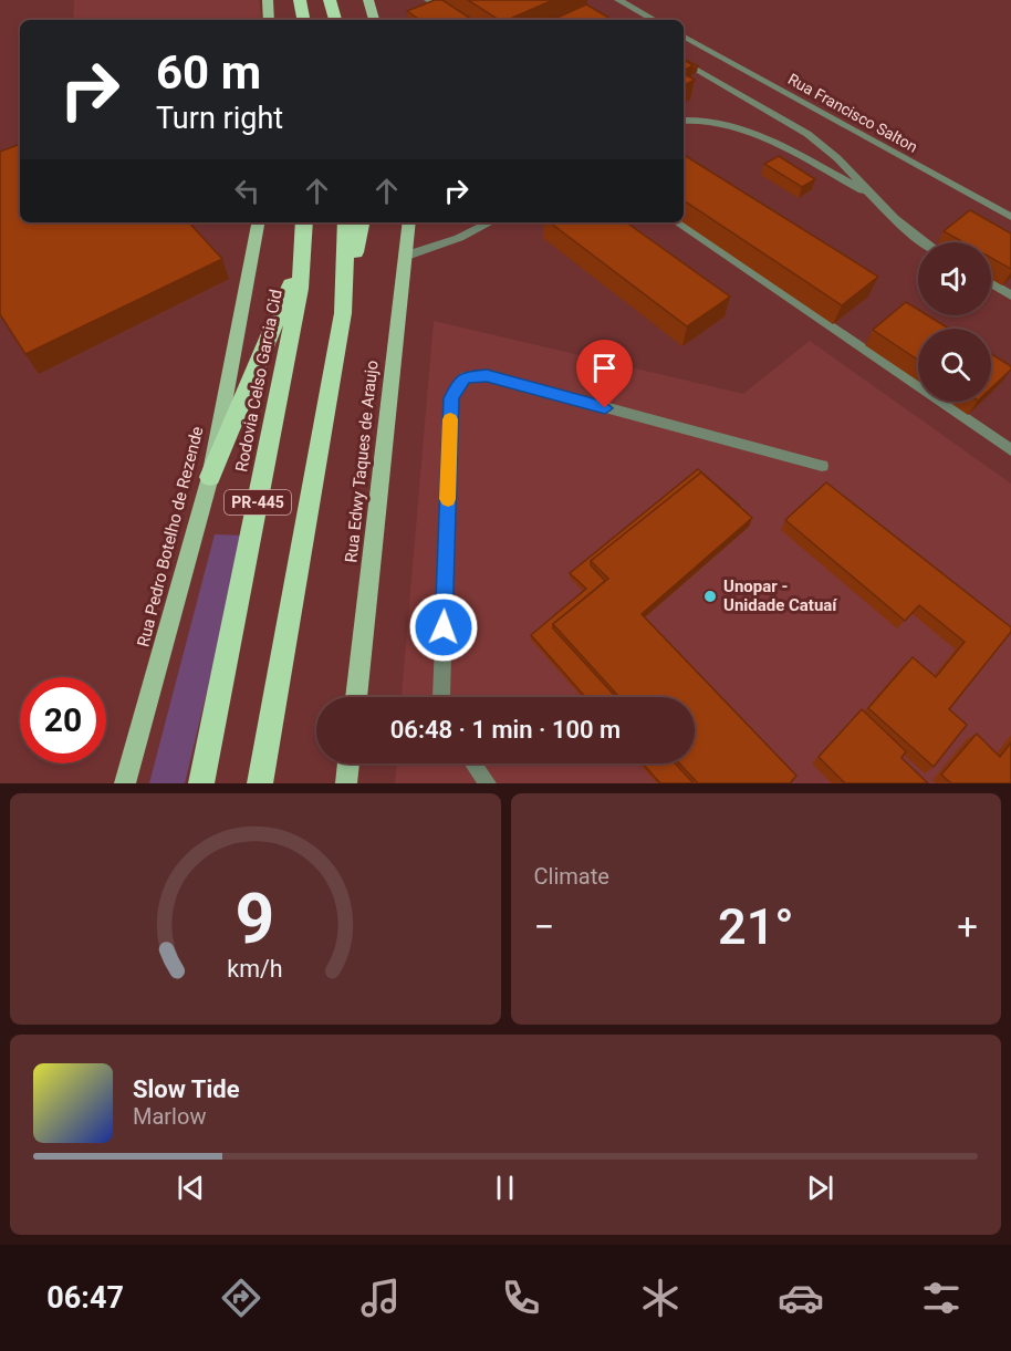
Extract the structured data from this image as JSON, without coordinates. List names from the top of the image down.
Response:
{
  "streets": {
    "highway": ["Rodovia Celso Garcia Cid", "PR-445"],
    "main road": ["Rua Edwy Taques de Araujo", "Rua Pedro Botelho de Rezende"],
    "street": ["Rua Francisco Salton"]
  },
  "places": ["Unopar - Unidade Catuaí"],
  "page": {
    "turn": ["60 m", "Turn right"],
    "limit": "20",
    "trip": "06:48 · 1 min · 100 m",
    "tile": "Climate",
    "heat": ["−", "21°", "+"],
    "song": ["Slow Tide", "Marlow"],
    "tabs": "06:47",
    "gauge": ["9", "km/h"]
  }
}
